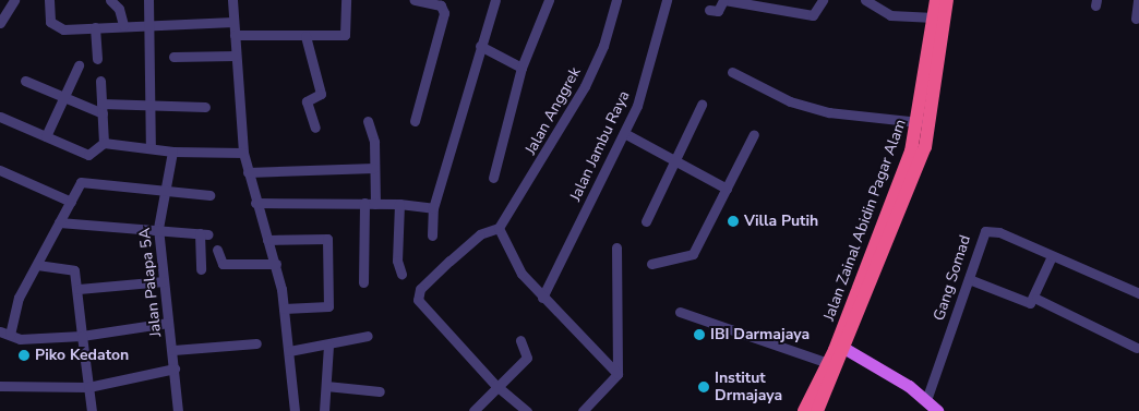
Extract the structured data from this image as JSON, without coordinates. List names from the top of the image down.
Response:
{
  "streets": {
    "highway": ["Jalan Zainal Abidin Pagar Alam"],
    "street": [
      "Jalan Anggrek",
      "Jalan Jambu Raya",
      "Gang Somad",
      "Jalan Palapa 5A"
    ]
  },
  "places": [
    "Villa Putih",
    "IBI Darmajaya",
    "Piko Kedaton",
    "Institut Drmajaya"
  ]
}
